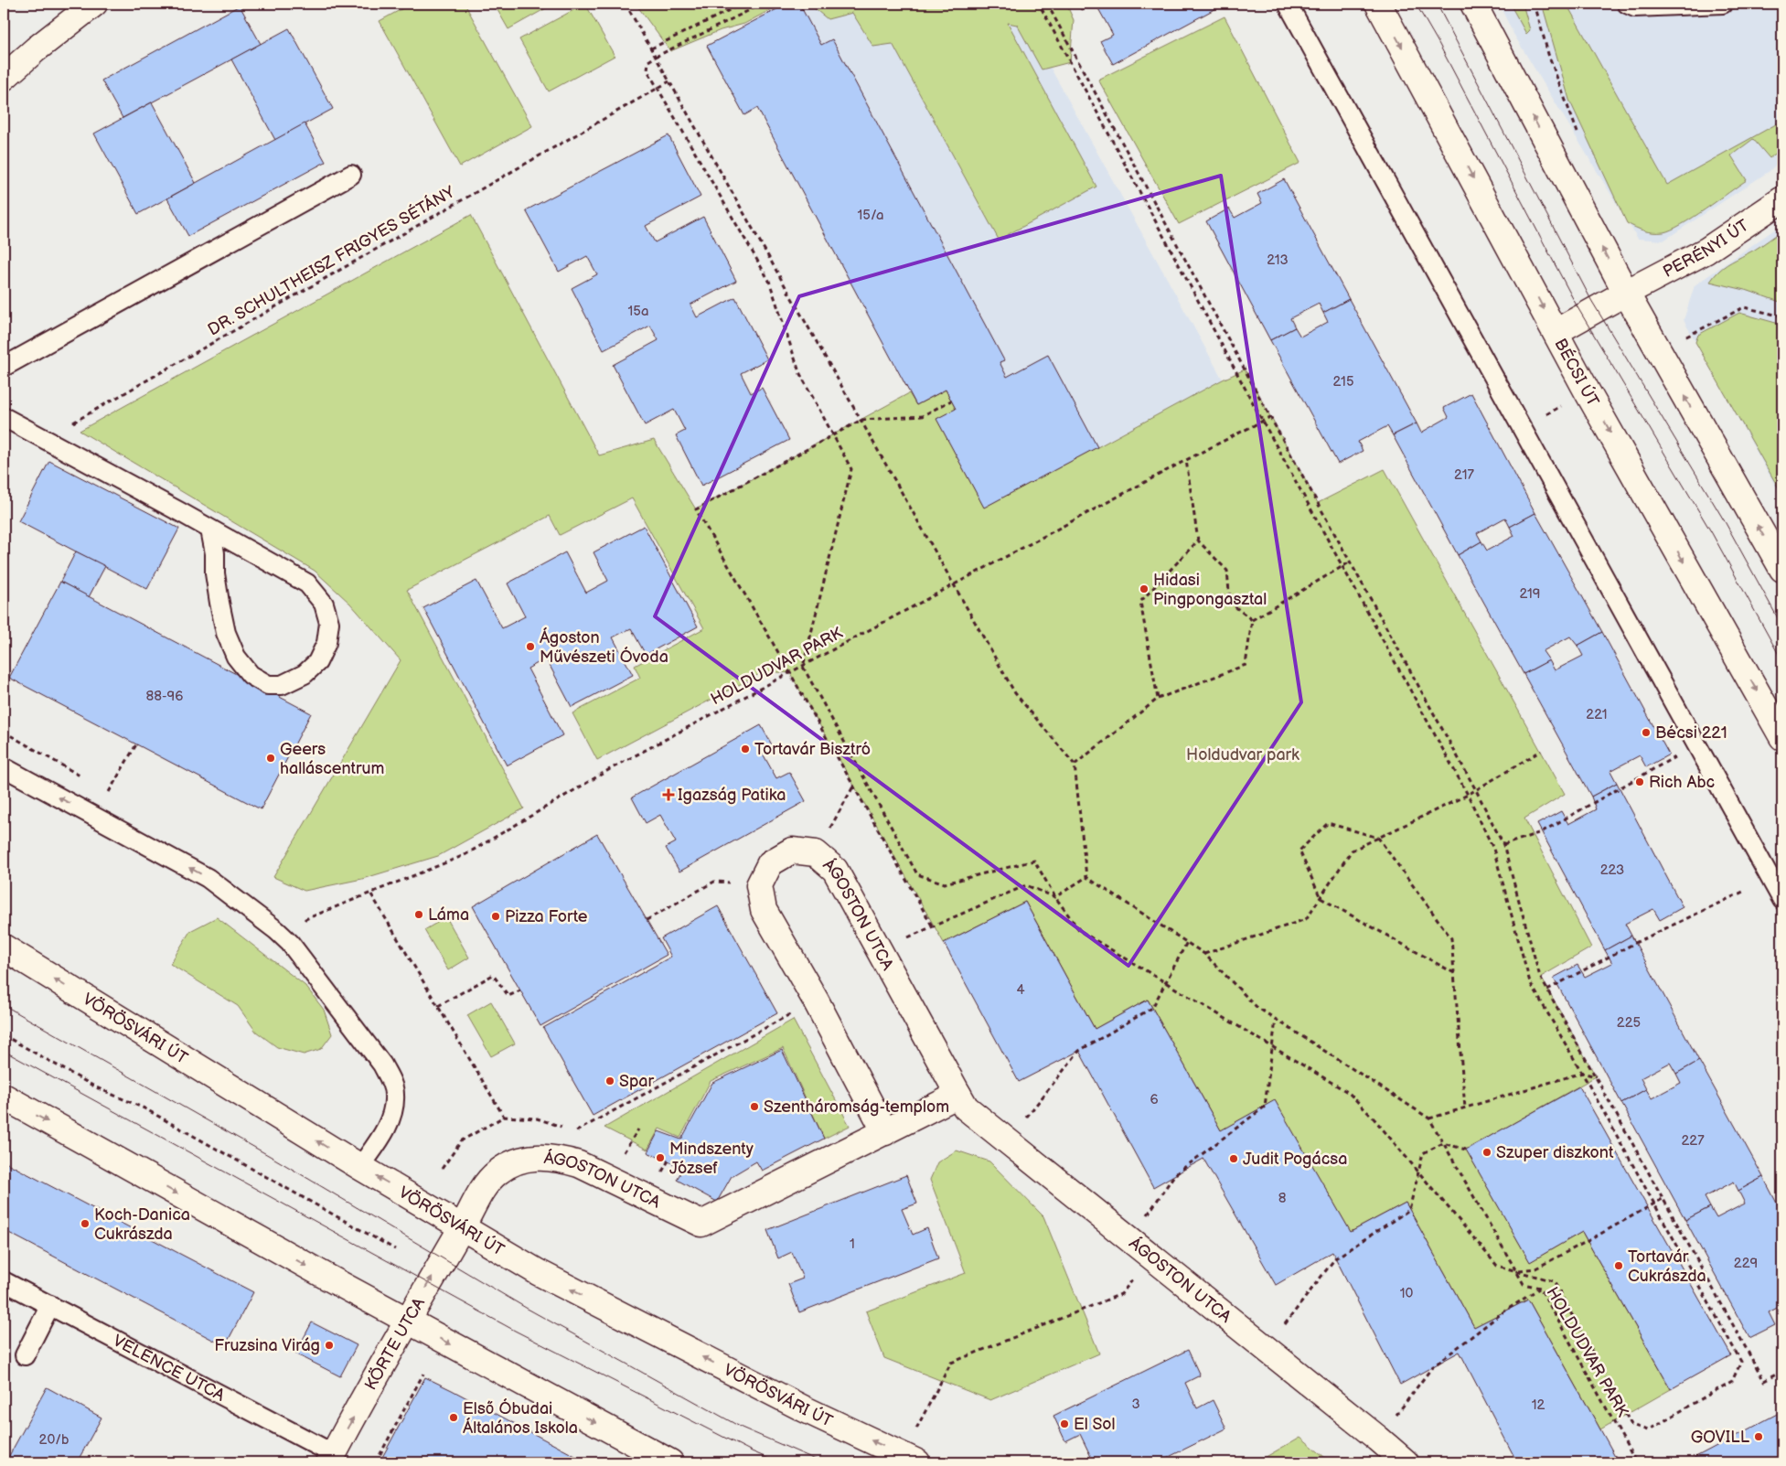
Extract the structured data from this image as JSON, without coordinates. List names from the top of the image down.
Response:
{
  "streets": {
    "main road": [
      "PERÉNYI ÚT",
      "BÉCSI ÚT",
      "ÁGOSTON UTCA",
      "VÖRÖSVÁRI ÚT",
      "KÖRTE UTCA"
    ],
    "lane": ["VELENCE UTCA"],
    "path": ["DR. SCHULTHEISZ FRIGYES SÉTÁNY", "HOLDUDVAR PARK"]
  },
  "crossings": [
    ["PERÉNYI ÚT", "BÉCSI ÚT"],
    ["ÁGOSTON UTCA", "VÖRÖSVÁRI ÚT"],
    ["ÁGOSTON UTCA", "KÖRTE UTCA"],
    ["VÖRÖSVÁRI ÚT", "KÖRTE UTCA"],
    ["KÖRTE UTCA", "VELENCE UTCA"]
  ],
  "one_way": ["KÖRTE UTCA"],
  "parks": ["Holdudvar park"],
  "places": {
    "other": [
      "Hidasi Pingpongasztal",
      "Ágoston Művészeti Óvoda",
      "Bécsi 221",
      "Tortavár Bisztró",
      "Geers halláscentrum",
      "Rich Abc",
      "Láma",
      "Pizza Forte",
      "Spar",
      "Szentháromság-templom",
      "Szuper diszkont",
      "Mindszenty József",
      "Judit Pogácsa",
      "Koch-Danica Cukrászda",
      "Tortavár Cukrászda",
      "Fruzsina Virág",
      "Első Óbudai Általános Iskola",
      "El Sol",
      "GOVILL"
    ],
    "health": ["Igazság Patika"]
  },
  "house_numbers": [
    "15/a",
    "213",
    "15a",
    "215",
    "217",
    "219",
    "88-96",
    "221",
    "223",
    "4",
    "225",
    "6",
    "227",
    "8",
    "1",
    "229",
    "10",
    "3",
    "12",
    "20/b"
  ]
}
